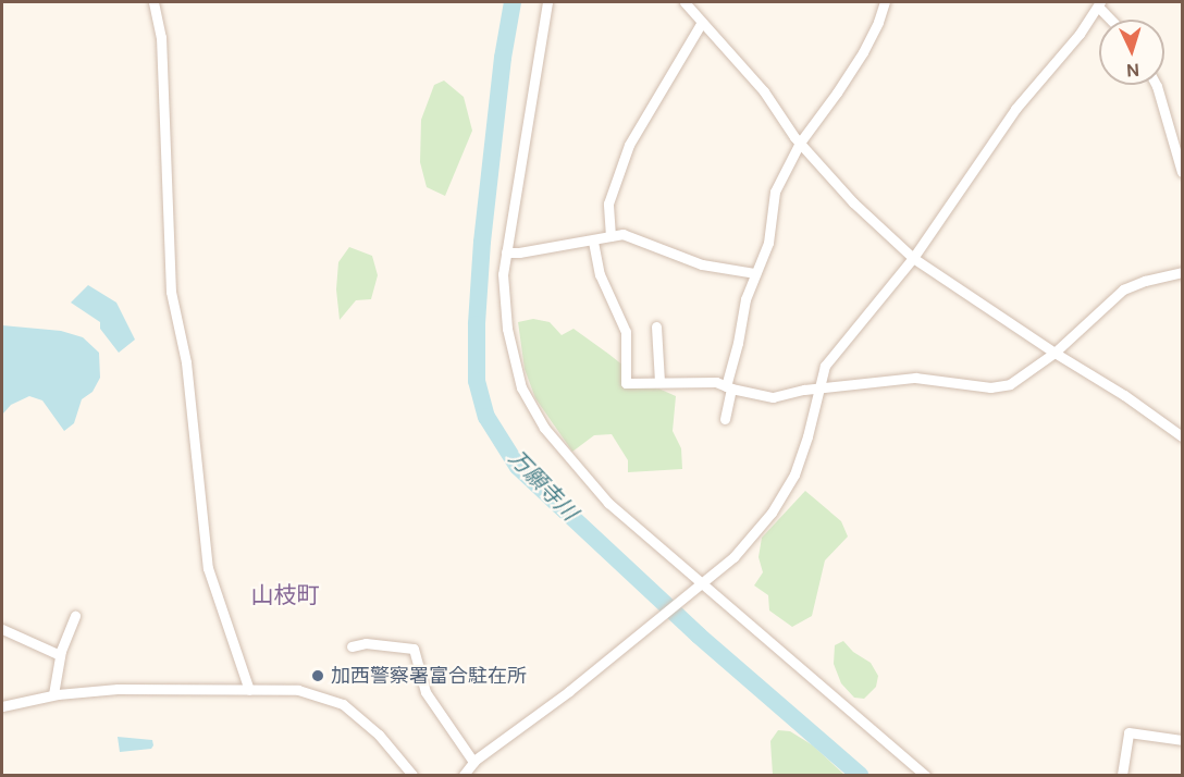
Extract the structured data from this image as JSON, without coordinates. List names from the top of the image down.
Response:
{
  "districts": ["山枝町"],
  "water": ["万願寺川"],
  "places": ["加西警察署富合駐在所"],
  "north": "bottom"
}
